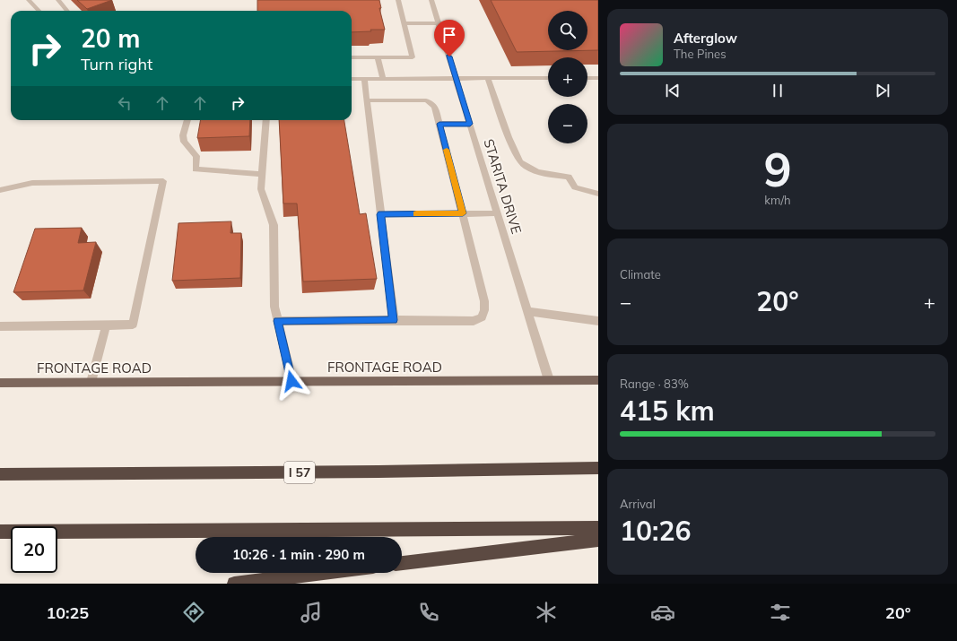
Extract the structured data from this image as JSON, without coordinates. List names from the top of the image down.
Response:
{
  "streets": {
    "highway": ["I 57"],
    "main road": ["FRONTAGE ROAD"],
    "street": ["STARITA DRIVE"]
  },
  "crossings": [
    ["STARITA DRIVE", "FRONTAGE ROAD"]
  ],
  "page": {
    "map_buttons": ["+", "−"],
    "turn": ["20 m", "Turn right"],
    "song": ["Afterglow", "The Pines"],
    "tile": [
      ["9", "km/h"],
      "Climate",
      ["Range · 83%", "415 km"],
      ["Arrival", "10:26"]
    ],
    "heat": ["−", "20°", "+"],
    "limit": "20",
    "trip": "10:26 · 1 min · 290 m",
    "tabs": ["10:25", "20°"]
  }
}
